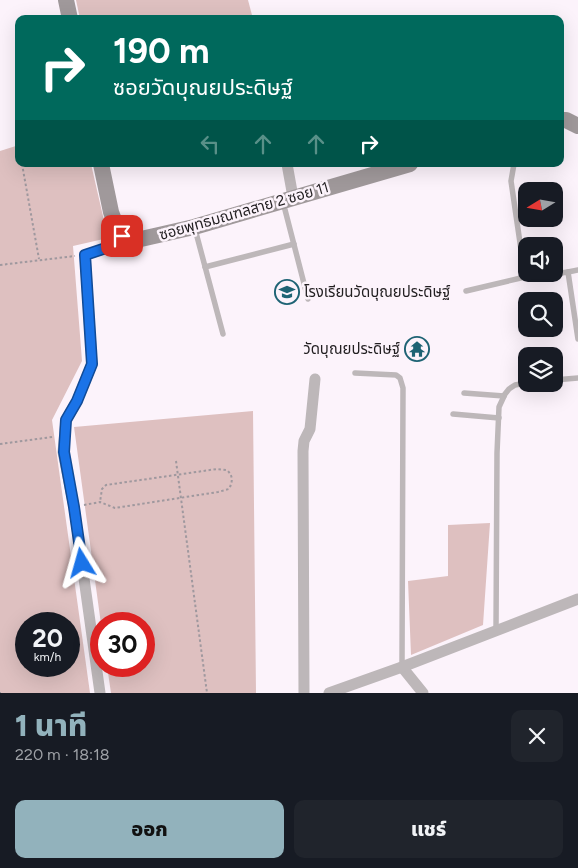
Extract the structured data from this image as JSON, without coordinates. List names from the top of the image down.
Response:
{
  "streets": {
    "street": ["ซอยพุทธมณฑลสาย 2 ซอย 11"]
  },
  "places": {
    "school or university": ["โรงเรียนวัดบุณยประดิษฐ์"],
    "temple": ["วัดบุณยประดิษฐ์"]
  },
  "north": "left",
  "page": {
    "turn": ["190 m", "ซอยวัดบุณยประดิษฐ์"],
    "speed": "20 km/h",
    "limit": "30",
    "heading": ["1 นาที", "220 m · 18:18"],
    "buttons": ["ออก", "แชร์"]
  }
}
